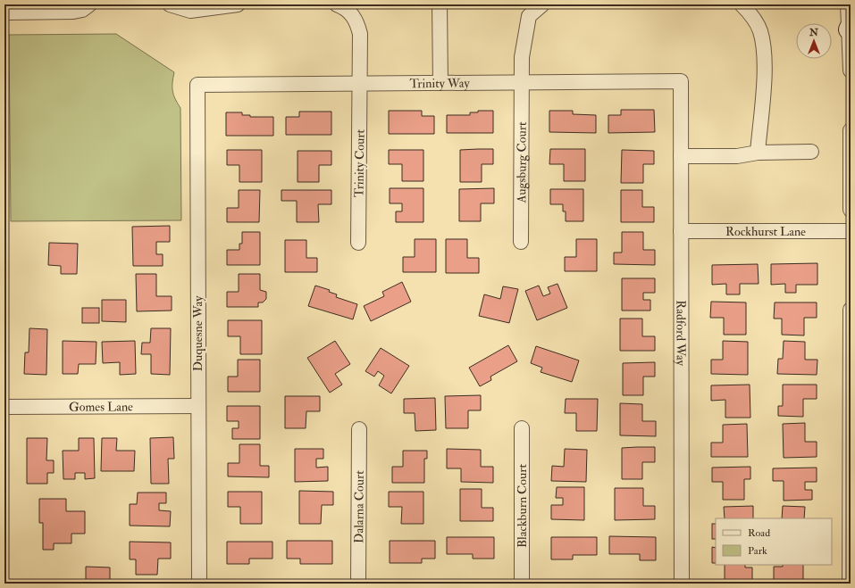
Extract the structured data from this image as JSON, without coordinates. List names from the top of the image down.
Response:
{
  "streets": {
    "street": [
      "Trinity Way",
      "Augsburg Court",
      "Trinity Court",
      "Rockhurst Lane",
      "Radford Way",
      "Duquesne Way",
      "Gomes Lane",
      "Blackburn Court",
      "Dalarna Court"
    ]
  },
  "crossings": [
    ["Trinity Way", "Augsburg Court"],
    ["Trinity Way", "Trinity Court"],
    ["Trinity Way", "Radford Way"],
    ["Trinity Way", "Duquesne Way"],
    ["Rockhurst Lane", "Radford Way"],
    ["Duquesne Way", "Gomes Lane"]
  ],
  "legend": ["Road", "Park"],
  "north": "top"
}
